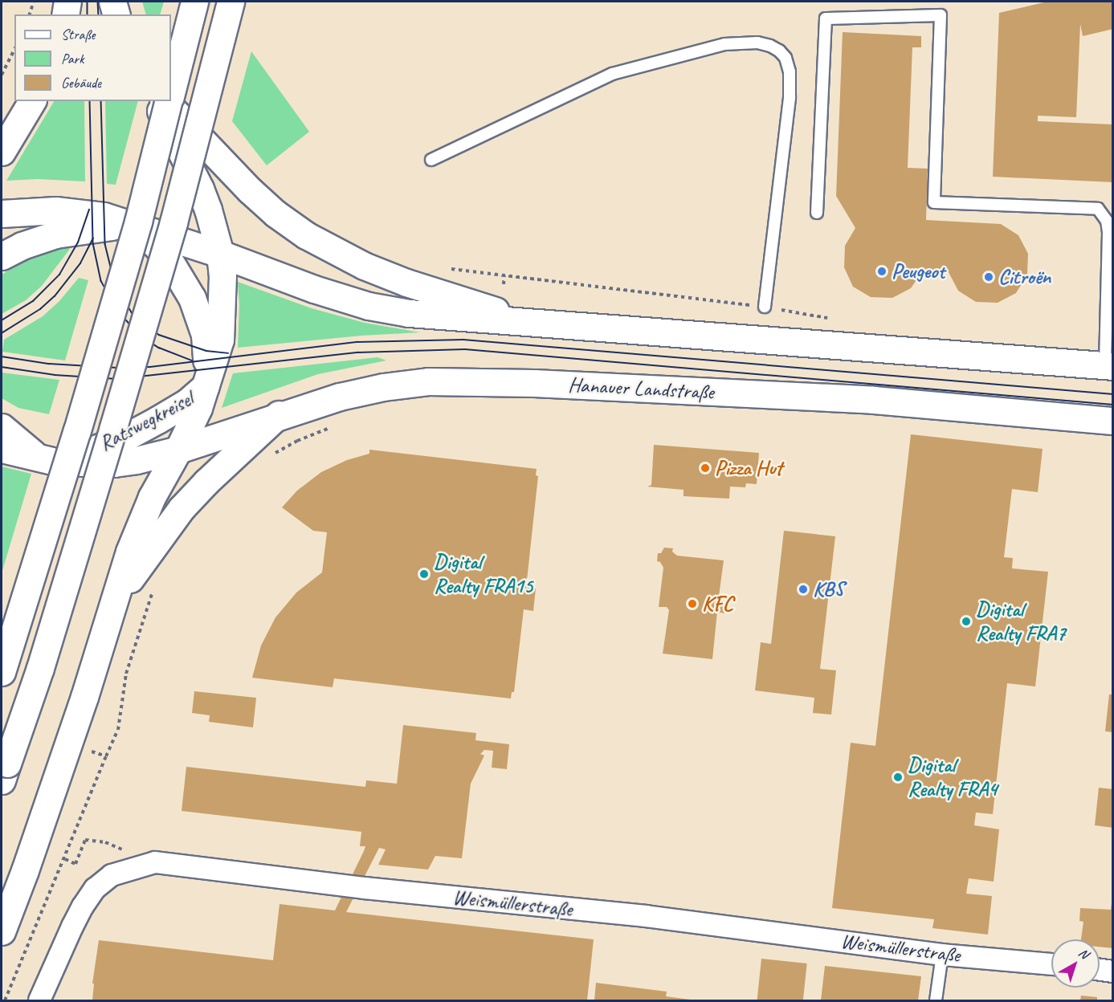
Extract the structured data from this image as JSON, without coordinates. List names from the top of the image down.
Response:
{
  "streets": {
    "main road": ["Hanauer Landstraße", "Ratswegkreisel"],
    "street": ["Weismüllerstraße"]
  },
  "crossings": [
    ["Hanauer Landstraße", "Ratswegkreisel"]
  ],
  "places": [
    "Peugeot",
    "Citroën",
    "Pizza Hut",
    "Digital Realty FRA15",
    "KBS",
    "KFC",
    "Digital Realty FRA7",
    "Digital Realty FRA4"
  ],
  "legend": ["Straße", "Park", "Gebäude"],
  "north": "top right"
}
